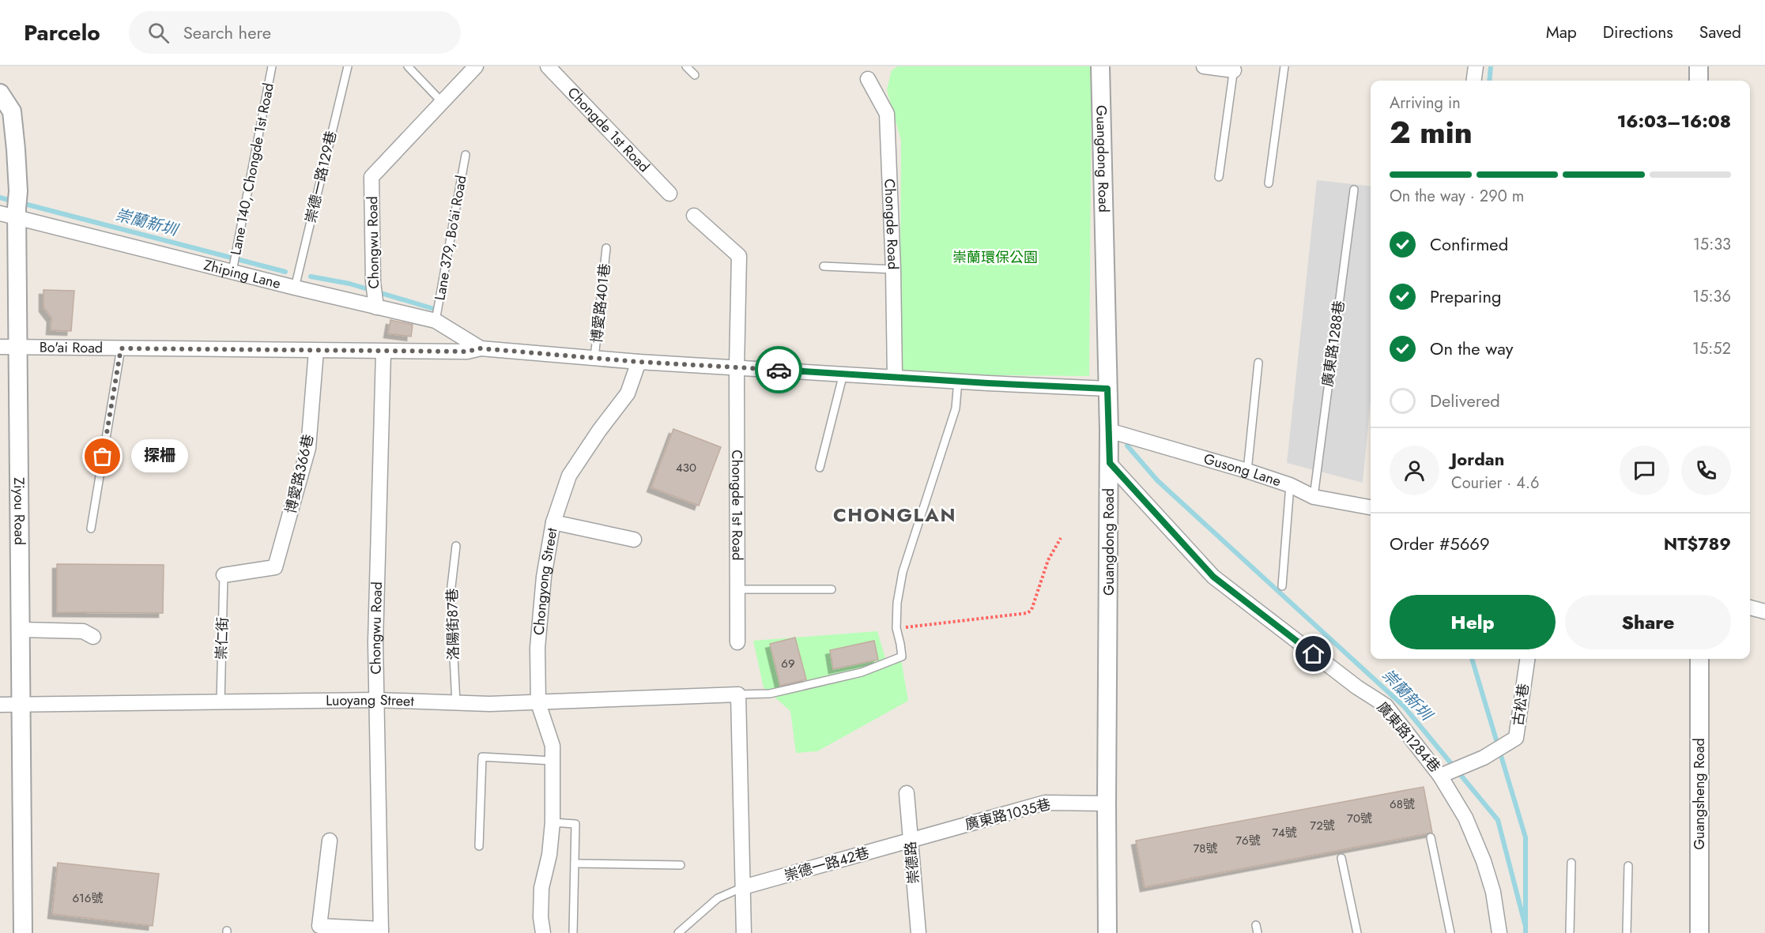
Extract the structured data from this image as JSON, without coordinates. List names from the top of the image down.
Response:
{
  "streets": {
    "street": [
      "Chongde 1st Road",
      "Guangdong Road",
      "Chongde Road",
      "Chongwu Road",
      "Zhiping Lane",
      "Bo'ai Road",
      "Gusong Lane",
      "博愛路366巷",
      "Ziyou Road",
      "Chongyong Street",
      "Luoyang Street",
      "古松巷",
      "廣東路1284巷",
      "Guangsheng Road",
      "廣東路1035巷",
      "崇德路",
      "崇德一路42巷"
    ],
    "lane": [
      "Lane 140, Chongde 1st Road",
      "崇德一路129巷",
      "Lane 379, Bo'ai Road",
      "博愛路401巷",
      "廣東路1288巷",
      "洛陽街87巷",
      "崇仁街"
    ]
  },
  "crossings": [
    ["Chongde 1st Road", "Bo'ai Road"],
    ["Guangdong Road", "Bo'ai Road"],
    ["Guangdong Road", "Gusong Lane"],
    ["Guangdong Road", "廣東路1284巷"],
    ["Guangdong Road", "廣東路1035巷"],
    ["Lane 140, Chongde 1st Road", "Zhiping Lane"],
    ["崇德一路129巷", "Zhiping Lane"],
    ["Chongde Road", "Bo'ai Road"],
    ["Lane 379, Bo'ai Road", "Zhiping Lane"],
    ["Chongwu Road", "Zhiping Lane"],
    ["Chongwu Road", "Bo'ai Road"],
    ["Chongwu Road", "Luoyang Street"],
    ["Zhiping Lane", "Bo'ai Road"],
    ["Zhiping Lane", "Ziyou Road"],
    ["博愛路401巷", "Bo'ai Road"],
    ["廣東路1288巷", "Gusong Lane"],
    ["Bo'ai Road", "博愛路366巷"],
    ["Bo'ai Road", "Ziyou Road"],
    ["Bo'ai Road", "Chongyong Street"],
    ["博愛路366巷", "崇仁街"],
    ["Ziyou Road", "Luoyang Street"],
    ["Chongyong Street", "Luoyang Street"],
    ["洛陽街87巷", "Luoyang Street"],
    ["崇仁街", "Luoyang Street"],
    ["古松巷", "廣東路1284巷"],
    ["廣東路1035巷", "崇德路"],
    ["廣東路1035巷", "崇德一路42巷"],
    ["崇德路", "崇德一路42巷"]
  ],
  "districts": ["CHONGLAN"],
  "water": ["崇蘭新圳"],
  "parks": ["崇蘭環保公園"],
  "places": ["探柵"],
  "house_numbers": [
    "430",
    "69",
    "68號",
    "70號",
    "72號",
    "74號",
    "76號",
    "78號",
    "616號"
  ],
  "page": {
    "header": "Parcelo",
    "search": "Search here",
    "nav": ["Map", "Directions", "Saved"],
    "heading": ["2 min", "Arriving in", "16:03–16:08"],
    "panel": [
      "Jordan",
      "Courier · 4.6",
      "Order #5669",
      "NT$789"
    ],
    "bar": "On the way · 290 m",
    "list": [
      ["Confirmed", "15:33"],
      ["Preparing", "15:36"],
      ["On the way", "15:52"],
      "Delivered"
    ],
    "bubble": "探柵",
    "buttons": ["Help", "Share"]
  }
}
